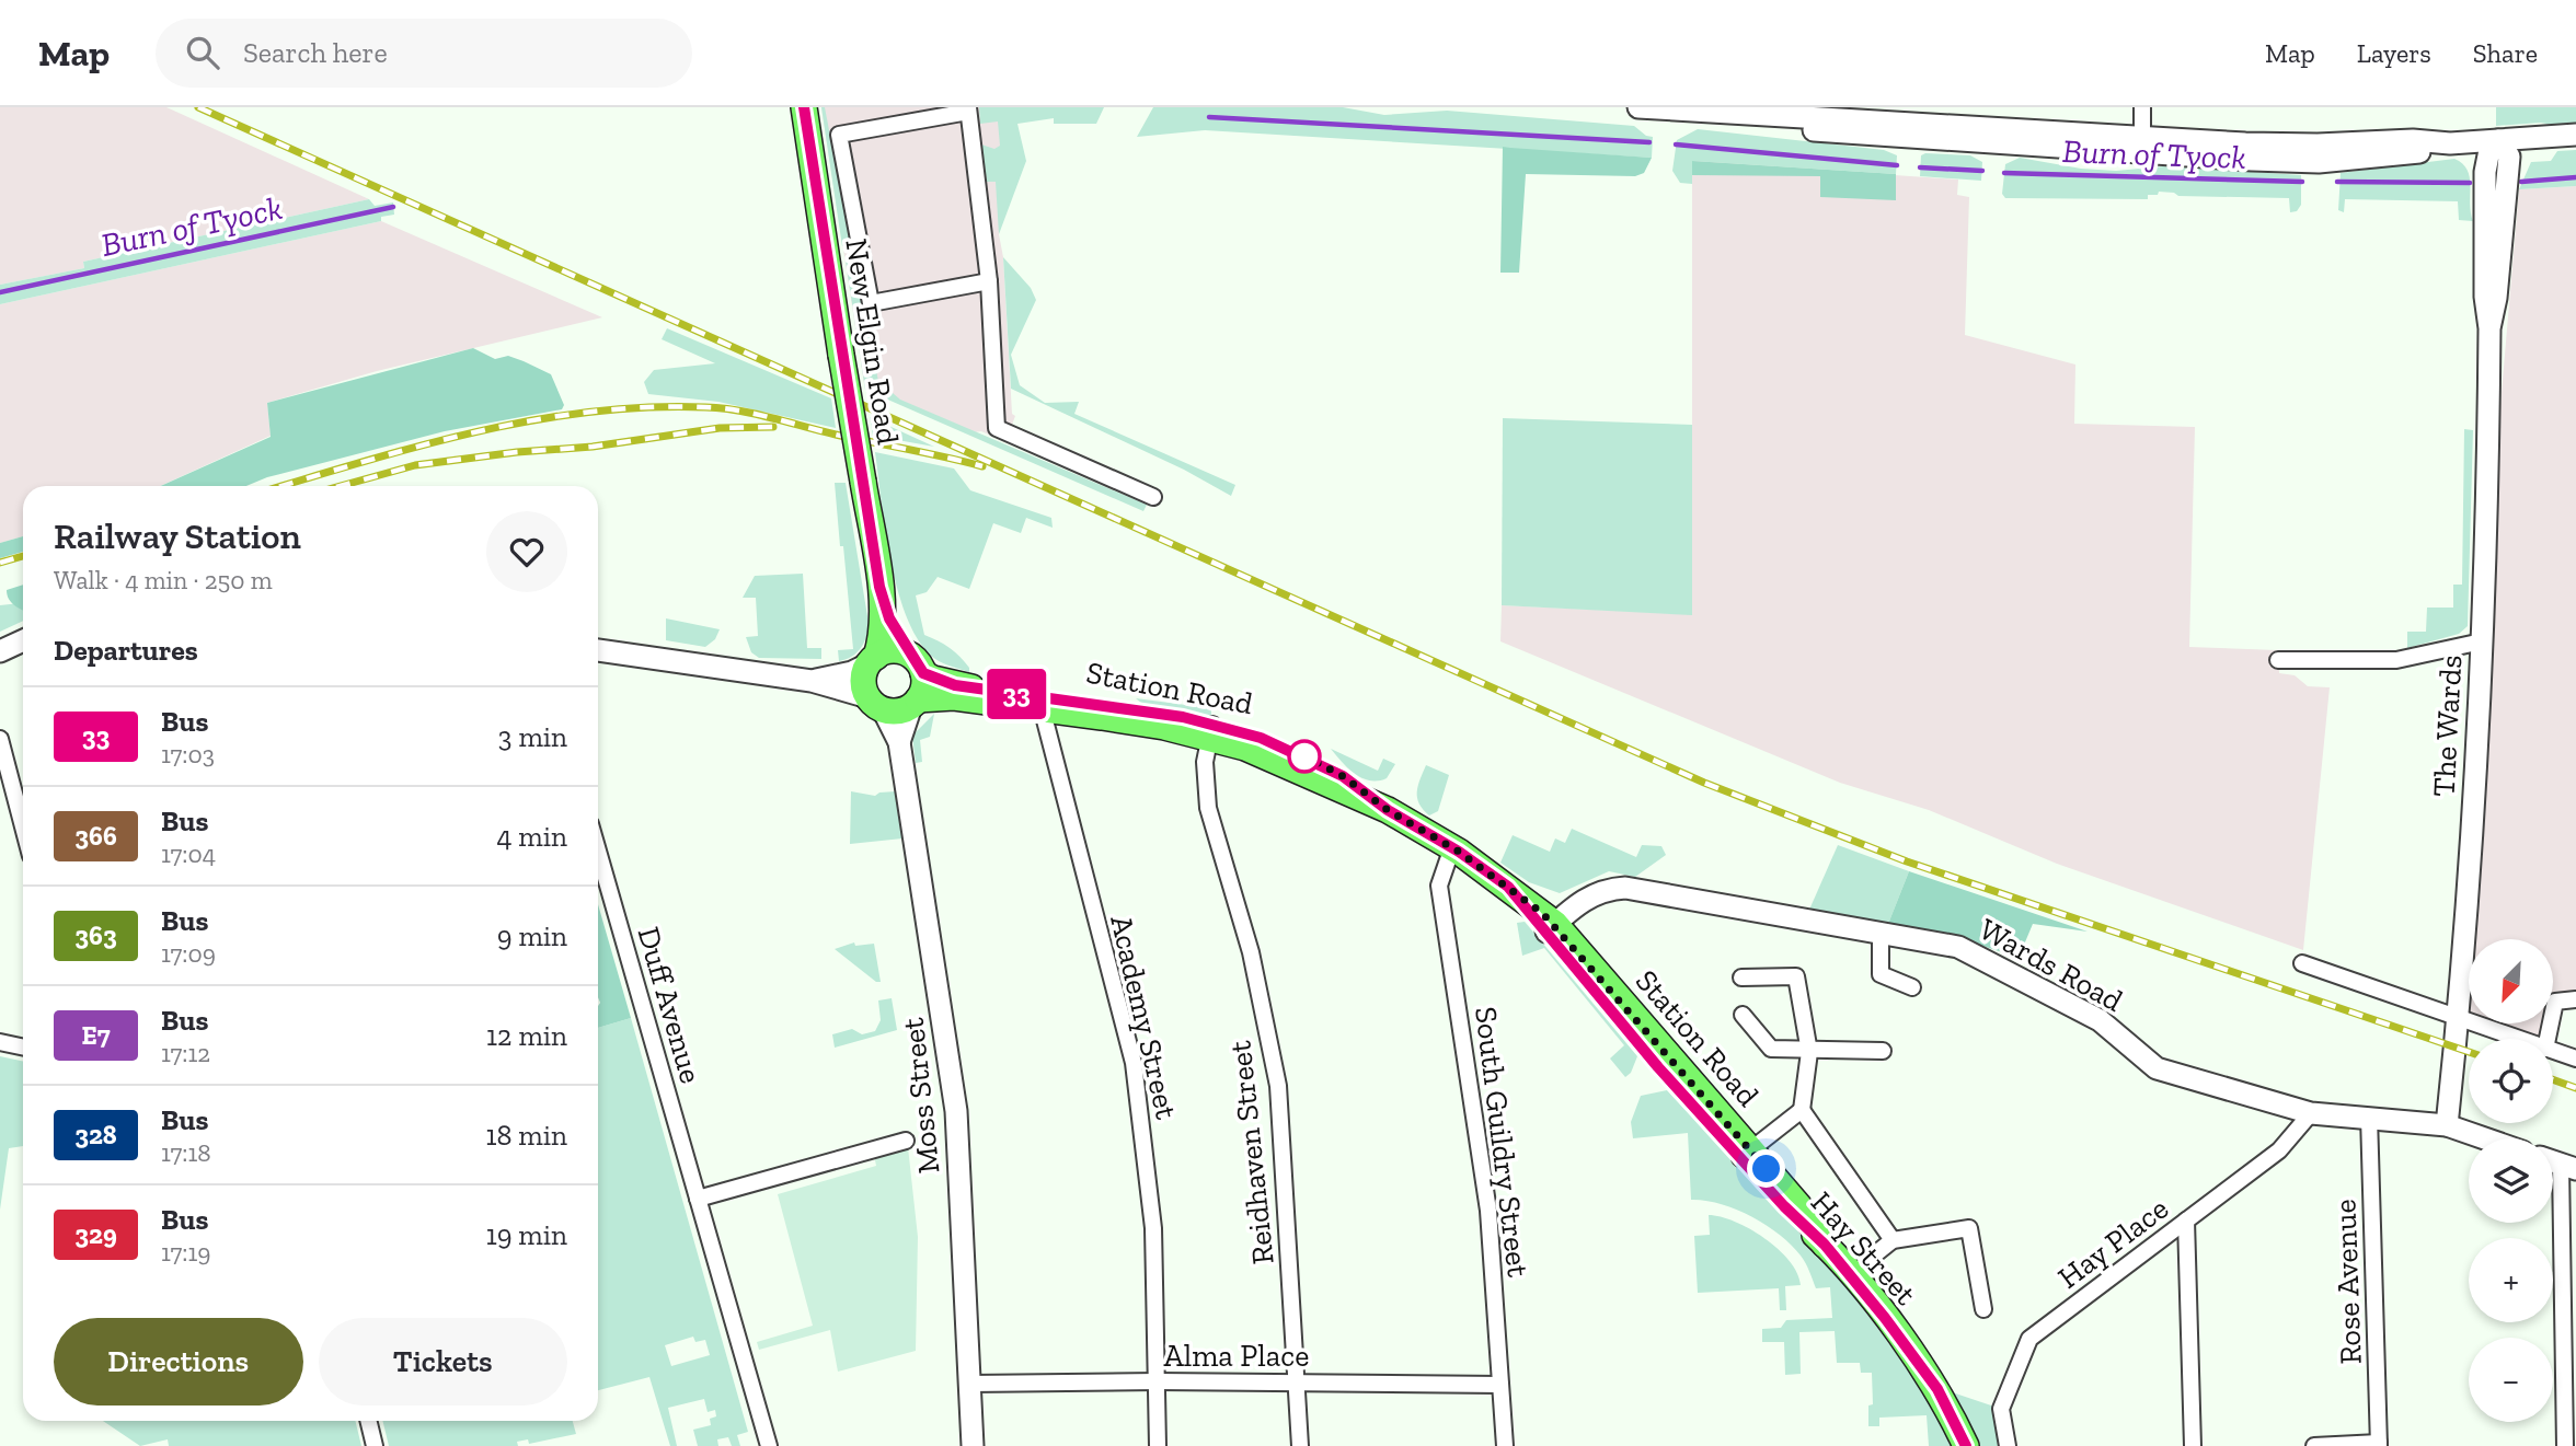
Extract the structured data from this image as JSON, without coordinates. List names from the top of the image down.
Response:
{
  "streets": {
    "main road": ["New Elgin Road", "Station Road", "Hay Street"],
    "street": [
      "The Wards",
      "Wards Road",
      "Duff Avenue",
      "Academy Street",
      "Moss Street",
      "South Guildry Street",
      "Reidhaven Street",
      "Hay Place",
      "Rose Avenue",
      "Alma Place"
    ]
  },
  "crossings": [
    ["New Elgin Road", "Station Road"],
    ["New Elgin Road", "Moss Street"],
    ["Station Road", "Wards Road"],
    ["Station Road", "Academy Street"],
    ["Station Road", "Moss Street"],
    ["Station Road", "South Guildry Street"],
    ["Station Road", "Reidhaven Street"],
    ["Station Road", "Hay Street"],
    ["The Wards", "Wards Road"],
    ["Wards Road", "Hay Place"],
    ["Wards Road", "Hay Street"],
    ["Wards Road", "Rose Avenue"],
    ["Academy Street", "Alma Place"],
    ["Moss Street", "Alma Place"],
    ["South Guildry Street", "Alma Place"],
    ["Reidhaven Street", "Alma Place"]
  ],
  "water": ["Burn of Tyock"],
  "lines": ["bus line 33"],
  "north": "bottom left",
  "page": {
    "header": "Map",
    "search": "Search here",
    "nav": ["Map", "Layers", "Share"],
    "on_map": "33",
    "heading": [
      ["Railway Station", "Walk · 4 min · 250 m"],
      "Departures"
    ],
    "list": [
      {
        "mark": "33",
        "name": "Bus",
        "note": "17:03",
        "value": "3 min"
      },
      {
        "mark": "366",
        "name": "Bus",
        "note": "17:04",
        "value": "4 min"
      },
      {
        "mark": "363",
        "name": "Bus",
        "note": "17:09",
        "value": "9 min"
      },
      {
        "mark": "E7",
        "name": "Bus",
        "note": "17:12",
        "value": "12 min"
      },
      {
        "mark": "328",
        "name": "Bus",
        "note": "17:18",
        "value": "18 min"
      },
      {
        "mark": "329",
        "name": "Bus",
        "note": "17:19",
        "value": "19 min"
      }
    ],
    "map_buttons": ["+", "−"],
    "buttons": ["Directions", "Tickets"]
  }
}
